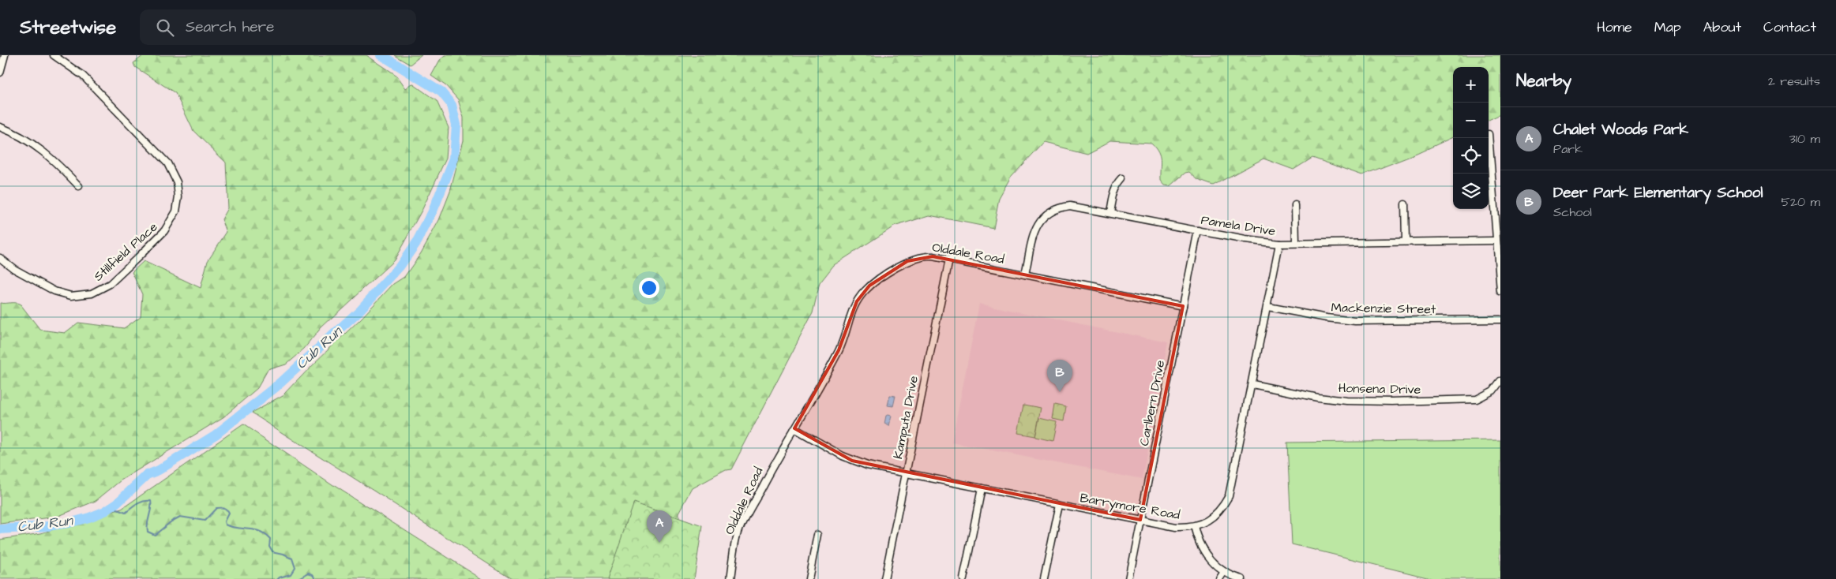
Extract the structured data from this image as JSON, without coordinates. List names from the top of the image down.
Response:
{
  "streets": {
    "street": [
      "Pamela Drive",
      "Stillfield Place",
      "Olddale Road",
      "Mackenzie Street",
      "Honsena Drive",
      "Carlbern Drive",
      "Kamputa Drive",
      "Barrymore Road"
    ]
  },
  "crossings": [
    ["Pamela Drive", "Olddale Road"],
    ["Pamela Drive", "Carlbern Drive"],
    ["Pamela Drive", "Barrymore Road"],
    ["Olddale Road", "Carlbern Drive"],
    ["Olddale Road", "Kamputa Drive"],
    ["Olddale Road", "Barrymore Road"],
    ["Mackenzie Street", "Barrymore Road"],
    ["Honsena Drive", "Barrymore Road"],
    ["Carlbern Drive", "Barrymore Road"],
    ["Kamputa Drive", "Barrymore Road"]
  ],
  "water": ["Cub Run"],
  "page": {
    "header": "Streetwise",
    "search": "Search here",
    "nav": [
      "Home",
      "Map",
      "About",
      "Contact"
    ],
    "heading": ["Nearby", "2 results"],
    "map_buttons": ["+", "−"],
    "list": [
      {
        "mark": "A",
        "name": "Chalet Woods Park",
        "note": "Park",
        "value": "310 m"
      },
      {
        "mark": "B",
        "name": "Deer Park Elementary School",
        "note": "School",
        "value": "520 m"
      }
    ],
    "pins": ["B", "A"]
  }
}
